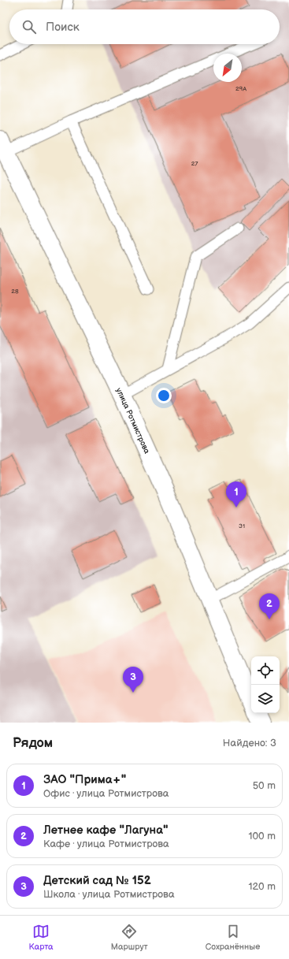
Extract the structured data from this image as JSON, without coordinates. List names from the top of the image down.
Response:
{
  "streets": {
    "street": ["улица Ротмистрова"]
  },
  "house_numbers": [
    "29А",
    "27",
    "28",
    "31"
  ],
  "north": "bottom left",
  "page": {
    "search": "Поиск",
    "pins": ["1", "2", "3"],
    "heading": ["Рядом", "Найдено: 3"],
    "list": [
      {
        "mark": "1",
        "name": "ЗАО \"Прима+\"",
        "note": "Офис · улица Ротмистрова",
        "value": "50 m"
      },
      {
        "mark": "2",
        "name": "Летнее кафе \"Лагуна\"",
        "note": "Кафе · улица Ротмистрова",
        "value": "100 m"
      },
      {
        "mark": "3",
        "name": "Детский сад № 152",
        "note": "Школа · улица Ротмистрова",
        "value": "120 m"
      }
    ],
    "nav": ["Карта", "Маршрут", "Сохранённые"]
  }
}
